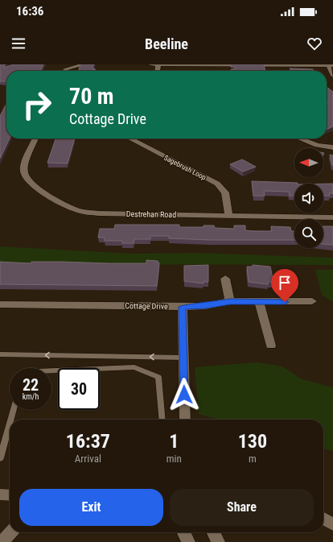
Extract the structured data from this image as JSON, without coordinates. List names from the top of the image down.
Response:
{
  "streets": {
    "street": ["Sagebrush Loop", "Destrehan Road", "Cottage Drive"]
  },
  "crossings": [
    ["Sagebrush Loop", "Destrehan Road"]
  ],
  "north": "left",
  "page": {
    "status": "16:36",
    "header": "Beeline",
    "turn": ["70 m", "Cottage Drive"],
    "speed": "22 km/h",
    "limit": "30",
    "eta": [
      "16:37",
      "Arrival",
      "1",
      "min",
      "130",
      "m"
    ],
    "buttons": ["Exit", "Share"]
  }
}
